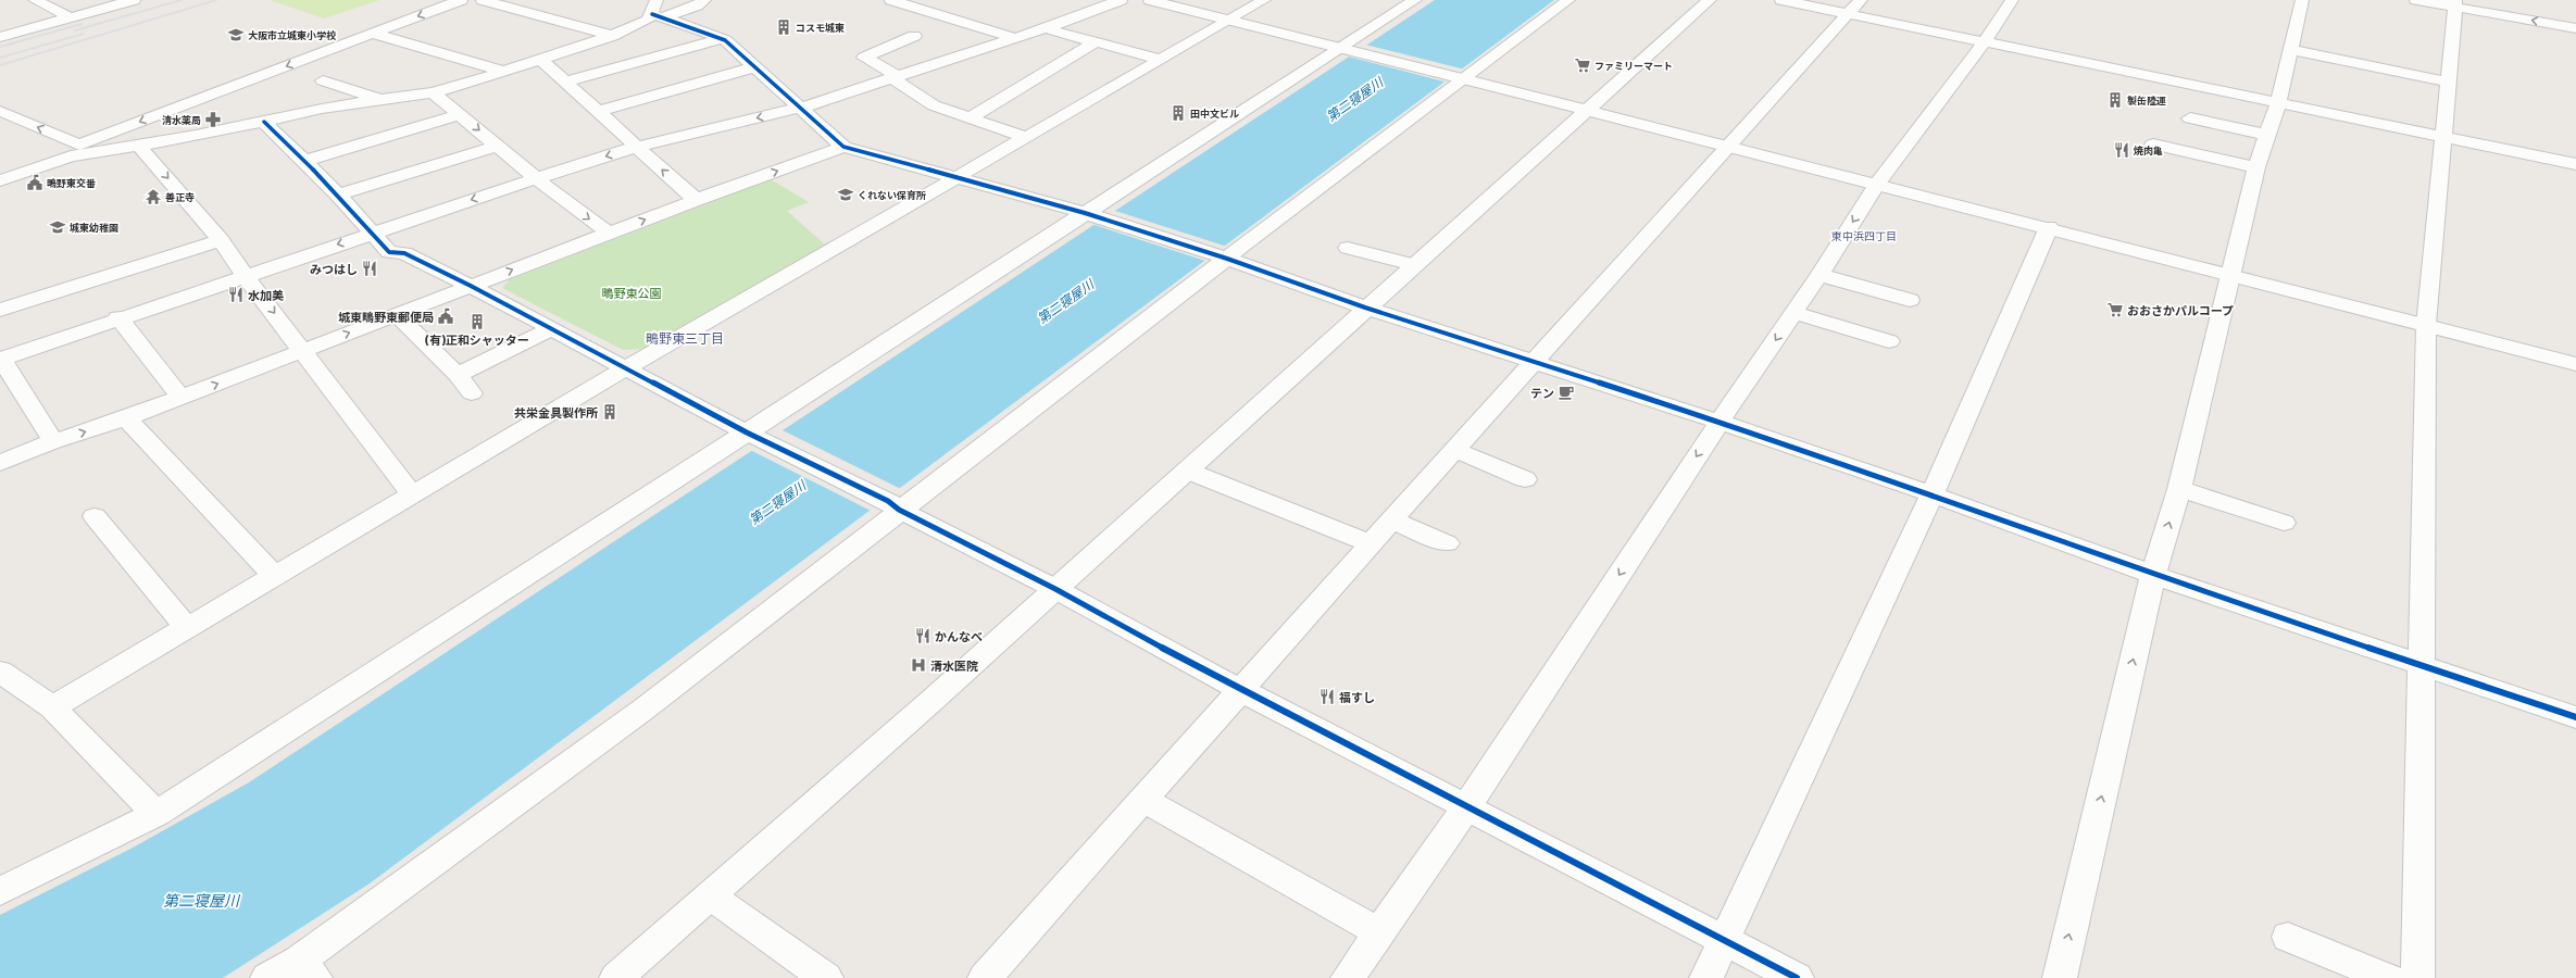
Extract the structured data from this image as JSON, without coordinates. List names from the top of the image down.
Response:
{
  "districts": ["東中浜四丁目", "鴫野東三丁目"],
  "water": ["第二寝屋川"],
  "parks": ["鴫野東公園"],
  "places": {
    "building": [
      "コスモ城東",
      "製缶陸運",
      "田中文ビル",
      "(有)正和シャッター",
      "共栄金具製作所"
    ],
    "school or university": ["大阪市立城東小学校", "くれない保育所", "城東幼稚園"],
    "supermarket": ["ファミリーマート", "おおさかパルコープ"],
    "pharmacy": ["清水薬局"],
    "restaurant": [
      "焼肉亀",
      "みつはし",
      "水加美",
      "かんなべ",
      "福すし"
    ],
    "public building": ["鴫野東交番", "城東鴫野東郵便局"],
    "temple": ["善正寺"],
    "cafe": ["テン"],
    "hospital": ["清水医院"]
  }
}
